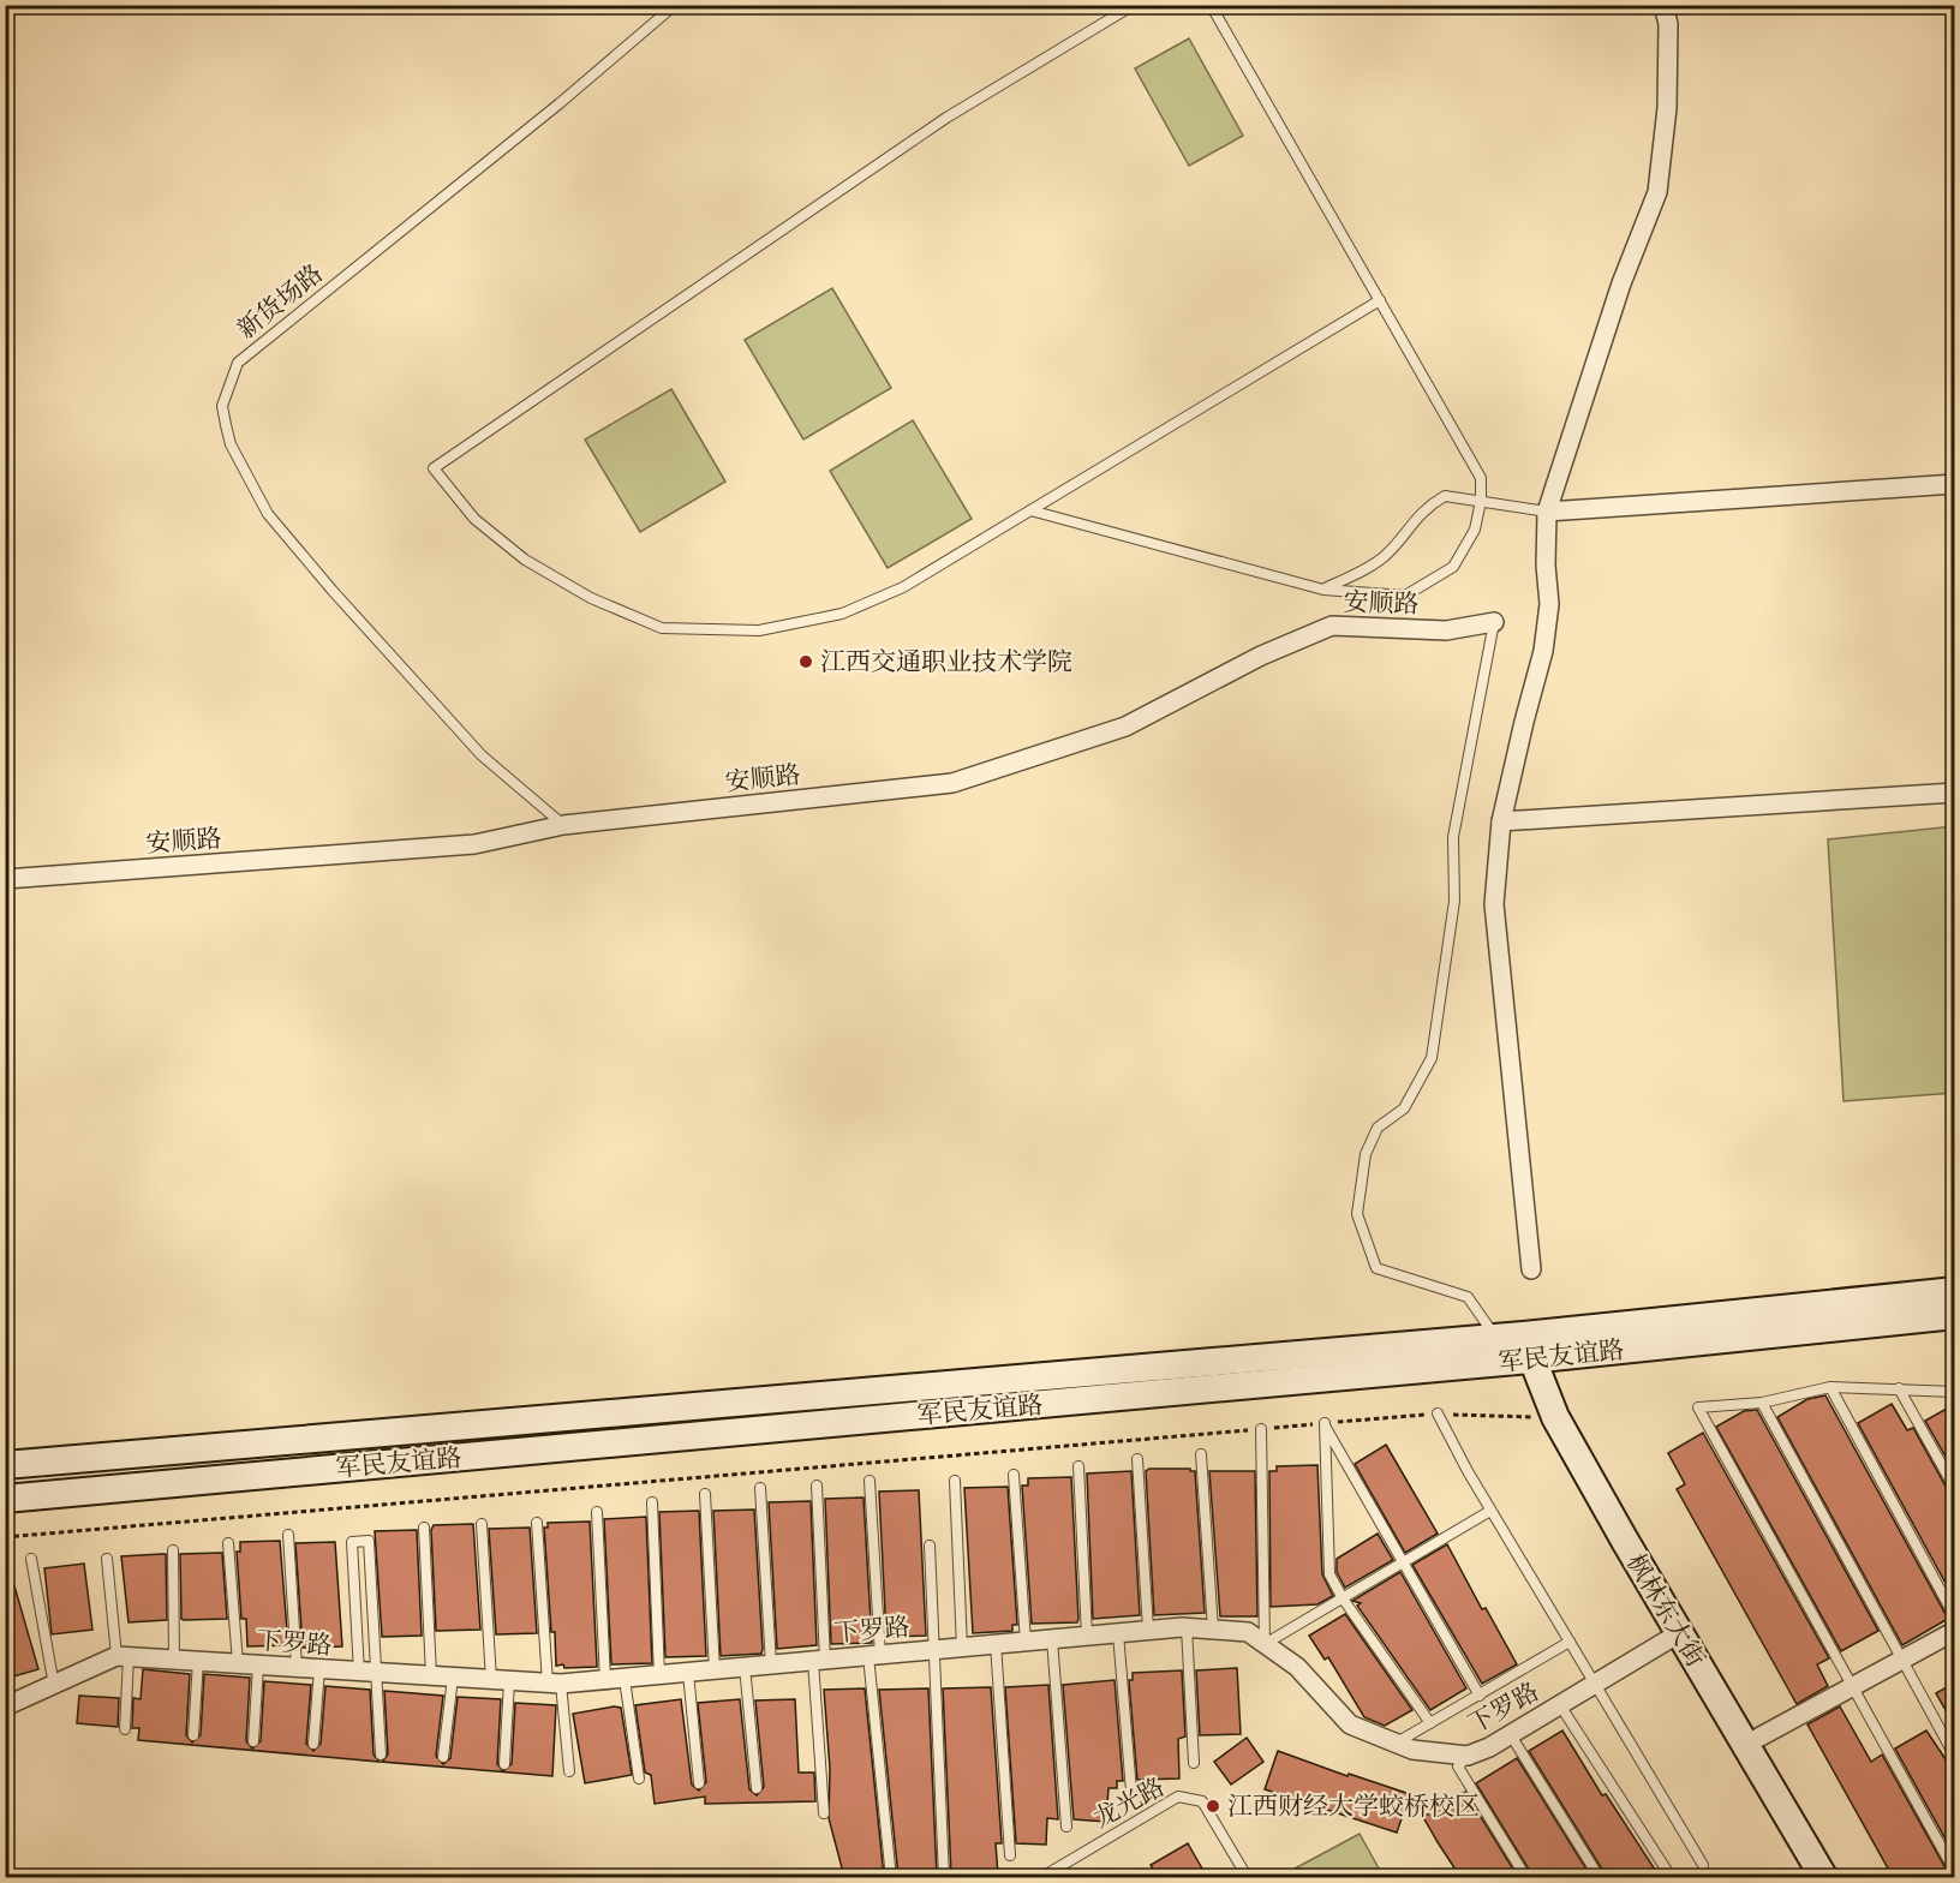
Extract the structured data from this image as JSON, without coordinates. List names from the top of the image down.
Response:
{
  "streets": {
    "street": [
      "安顺路",
      "军民友谊路",
      "枫林东大街",
      "下罗路"
    ],
    "lane": ["新货场路", "龙光路"]
  },
  "crossings": [
    ["新货场路", "安顺路"],
    ["军民友谊路", "枫林东大街"],
    ["枫林东大街", "下罗路"]
  ],
  "places": ["江西交通职业技术学院", "江西财经大学蛟桥校区"]
}
